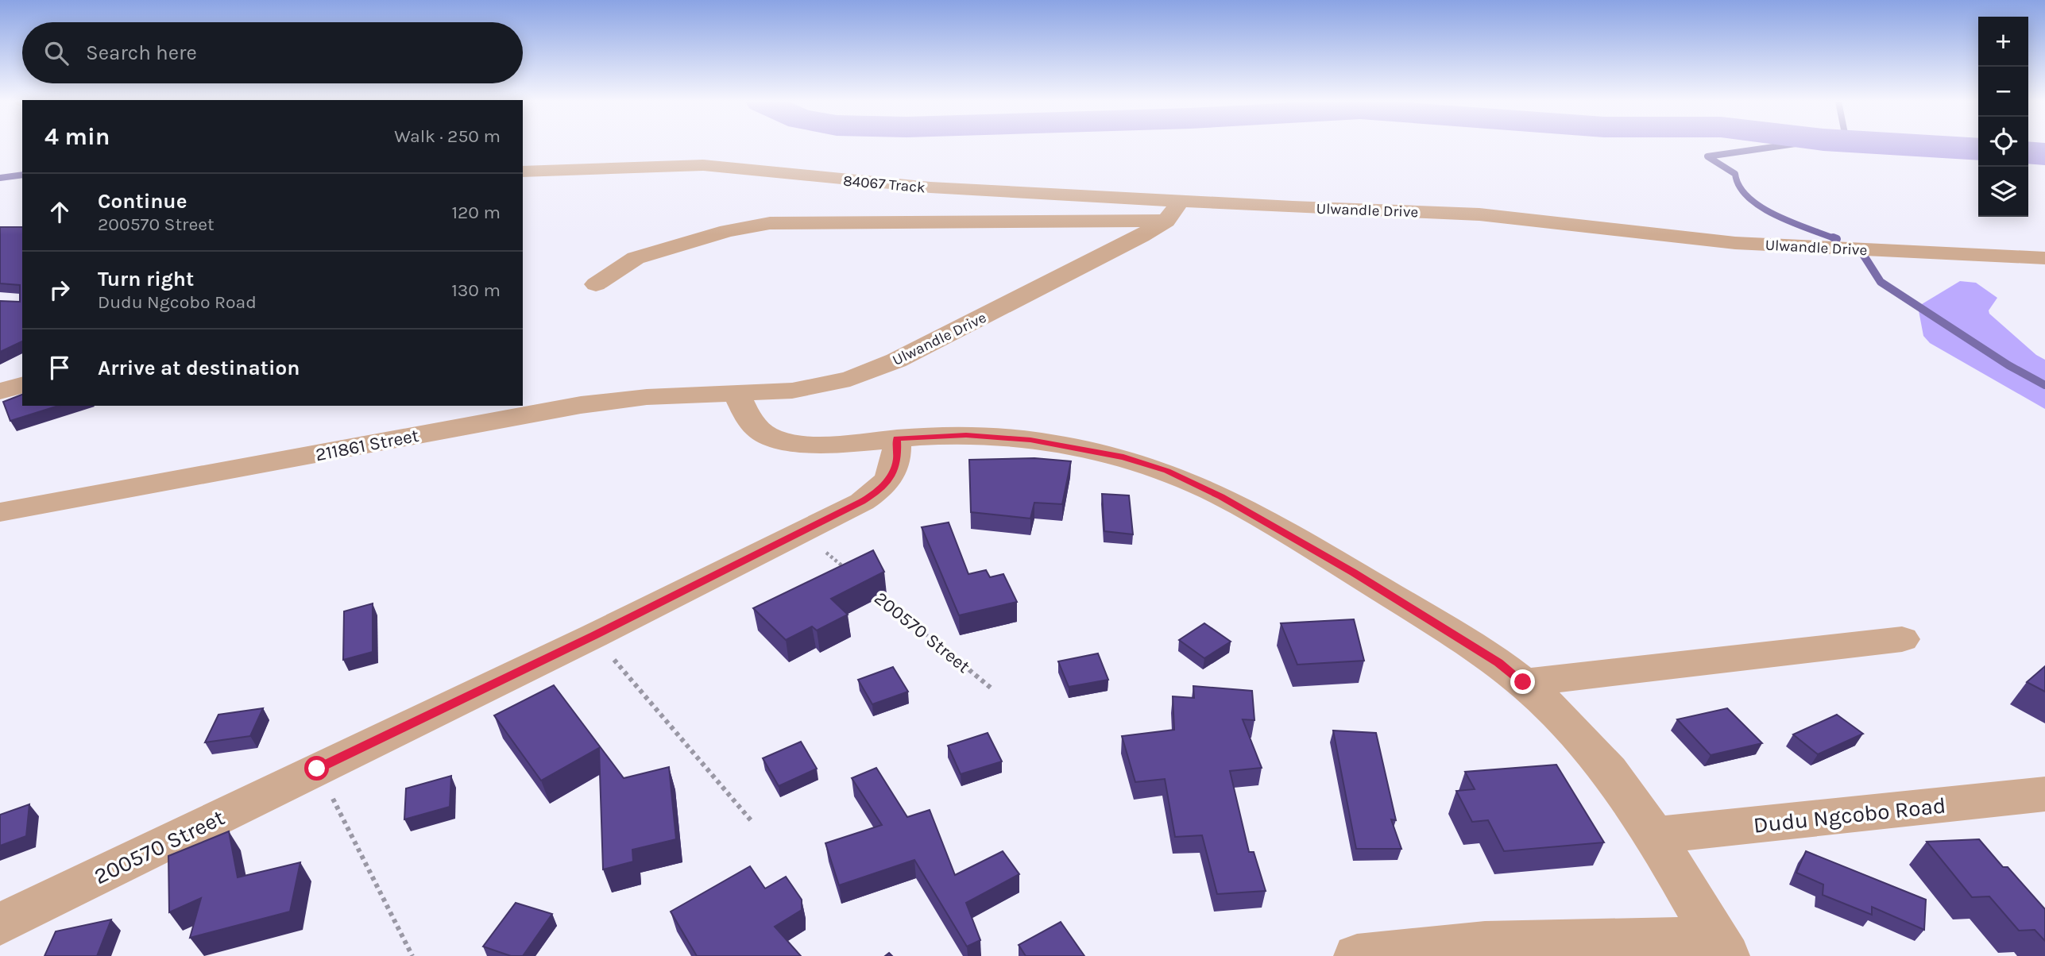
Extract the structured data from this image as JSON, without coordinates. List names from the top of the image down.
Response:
{
  "streets": {
    "street": [
      "84067 Track",
      "Ulwandle Drive",
      "211861 Street",
      "200570 Street",
      "Dudu Ngcobo Road"
    ]
  },
  "crossings": [
    ["84067 Track", "Ulwandle Drive"],
    ["Ulwandle Drive", "211861 Street"]
  ],
  "page": {
    "map_buttons": ["+", "−"],
    "search": "Search here",
    "heading": ["4 min", "Walk · 250 m"],
    "list": [
      ["Continue", "200570 Street", "120 m"],
      ["Turn right", "Dudu Ngcobo Road", "130 m"],
      "Arrive at destination"
    ]
  }
}
